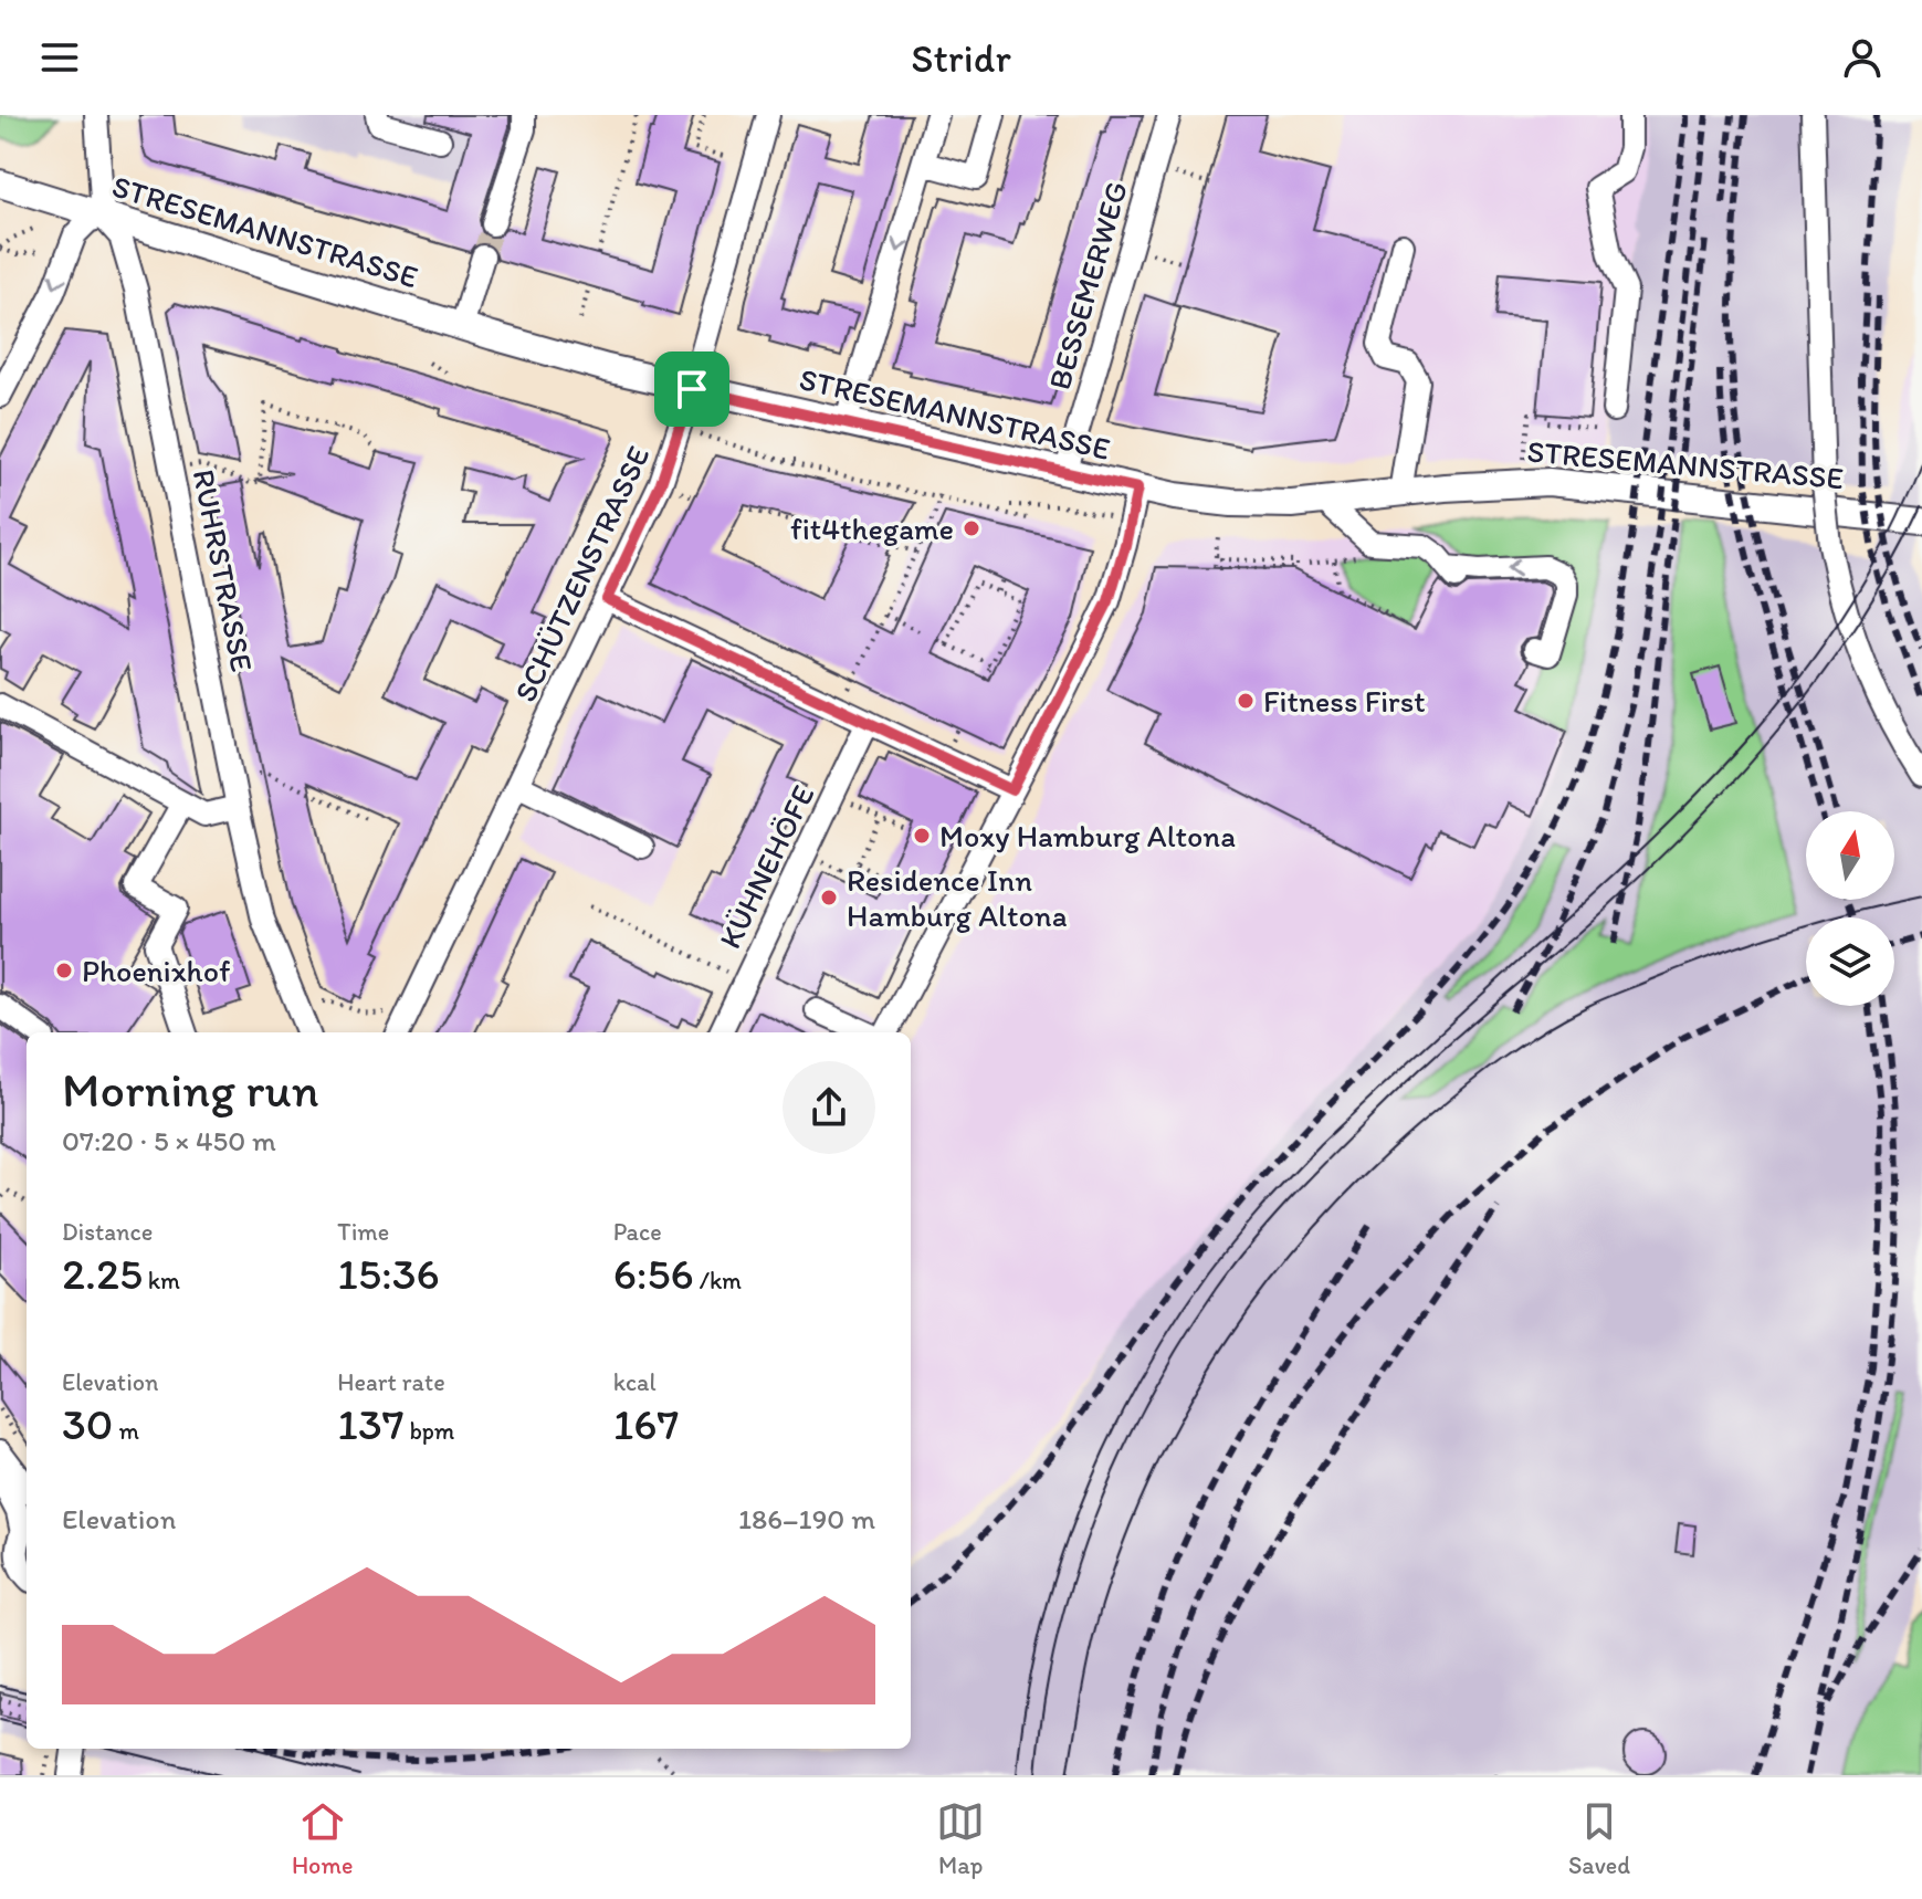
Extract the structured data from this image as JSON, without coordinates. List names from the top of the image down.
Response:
{
  "streets": {
    "main road": ["STRESEMANNSTRASSE"],
    "street": [
      "BESSEMERWEG",
      "RUHRSTRASSE",
      "SCHÜTZENSTRASSE",
      "KÜHNEHÖFE"
    ]
  },
  "crossings": [
    ["STRESEMANNSTRASSE", "BESSEMERWEG"],
    ["STRESEMANNSTRASSE", "RUHRSTRASSE"],
    ["STRESEMANNSTRASSE", "SCHÜTZENSTRASSE"]
  ],
  "places": [
    "fit4thegame",
    "Fitness First",
    "Moxy Hamburg Altona",
    "Residence Inn Hamburg Altona",
    "Phoenixhof"
  ],
  "north": "top",
  "page": {
    "header": "Stridr",
    "heading": ["Morning run", "07:20 · 5 × 450 m"],
    "stats": [
      ["Distance", "2.25 km"],
      ["Time", "15:36"],
      ["Pace", "6:56 /km"],
      ["Elevation", "30 m"],
      ["Heart rate", "137 bpm"],
      ["kcal", "167"]
    ],
    "chart": ["Elevation", "186–190 m"],
    "tabs": ["Home", "Map", "Saved"]
  }
}
